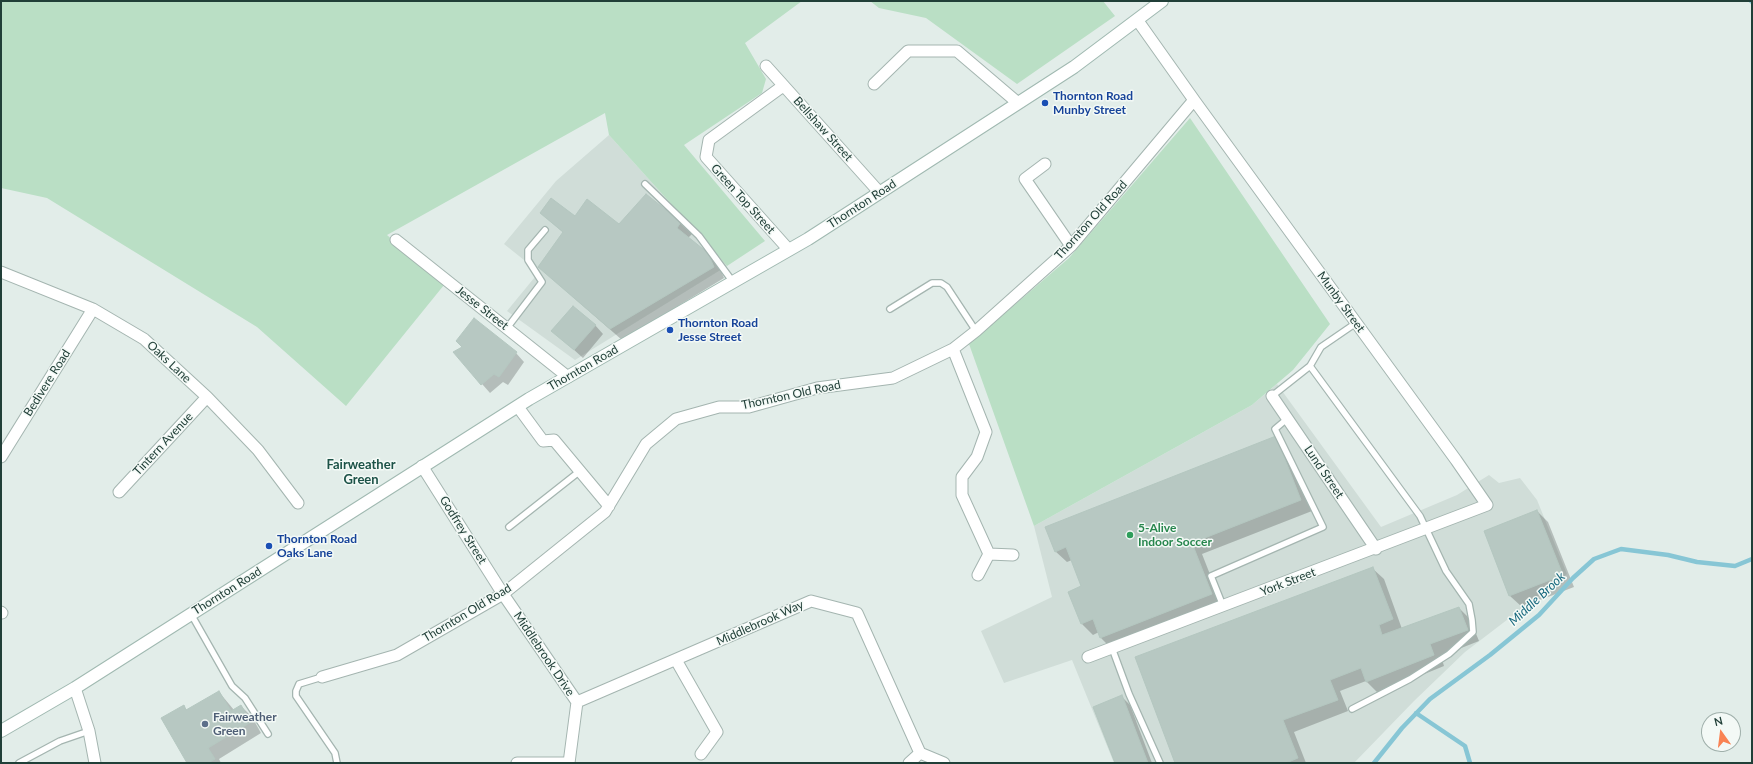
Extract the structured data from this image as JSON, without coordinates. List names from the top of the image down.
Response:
{
  "streets": {
    "main road": ["Thornton Road"],
    "street": [
      "Bellshaw Street",
      "Green Top Street",
      "Thornton Old Road",
      "Munby Street",
      "Jesse Street",
      "Oaks Lane",
      "Bedivere Road",
      "Tintern Avenue",
      "Lund Street",
      "Godfrey Street",
      "York Street",
      "Middlebrook Way",
      "Middlebrook Drive"
    ]
  },
  "crossings": [
    ["Bellshaw Street", "Green Top Street"],
    ["Bellshaw Street", "Thornton Road"],
    ["Green Top Street", "Thornton Road"],
    ["Thornton Road", "Jesse Street"],
    ["Thornton Road", "Godfrey Street"],
    ["Thornton Old Road", "Munby Street"],
    ["Thornton Old Road", "Godfrey Street"],
    ["Thornton Old Road", "Middlebrook Drive"],
    ["Munby Street", "York Street"],
    ["Oaks Lane", "Bedivere Road"],
    ["Oaks Lane", "Tintern Avenue"],
    ["Lund Street", "York Street"],
    ["Godfrey Street", "Middlebrook Drive"],
    ["Middlebrook Way", "Middlebrook Drive"]
  ],
  "districts": ["Fairweather Green"],
  "water": ["Middle Brook"],
  "places": [
    "Thornton Road Munby Street",
    "Thornton Road Jesse Street",
    "5-Alive Indoor Soccer",
    "Thornton Road Oaks Lane",
    "Fairweather Green"
  ],
  "north": "top"
}
